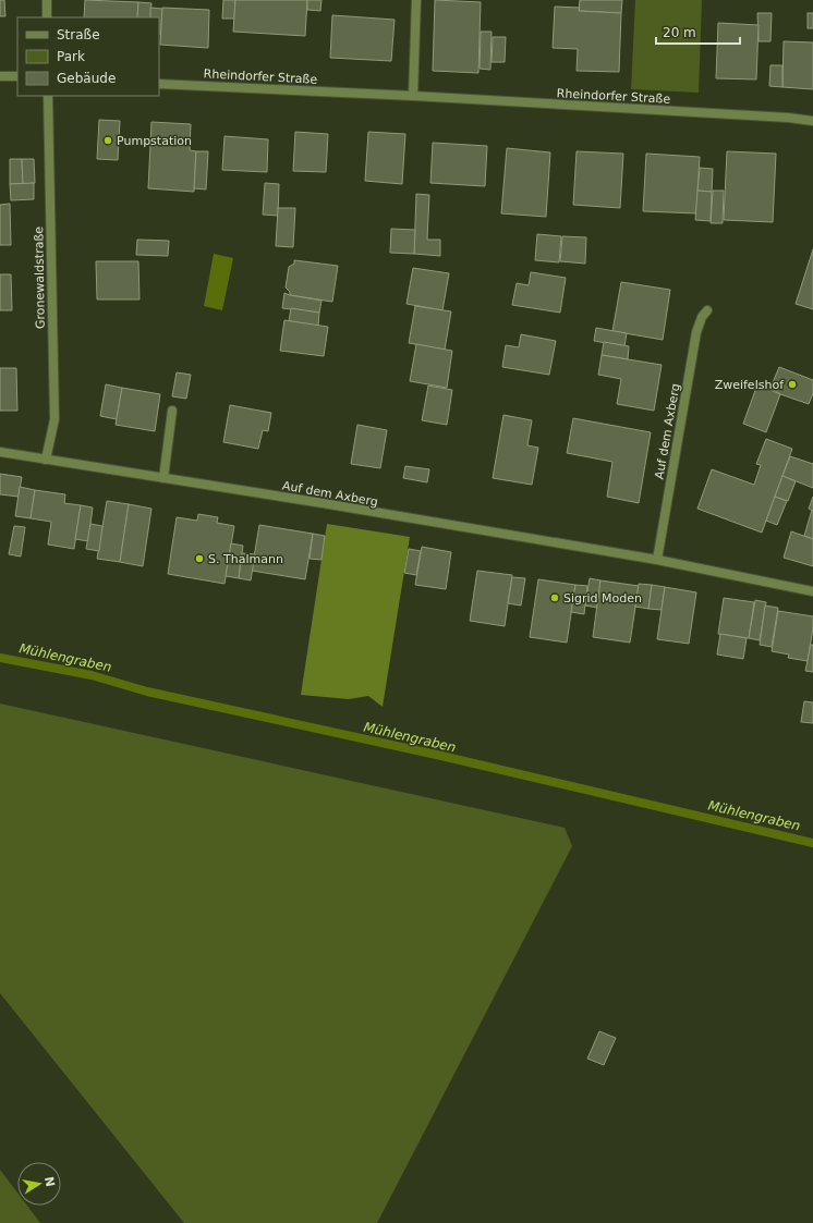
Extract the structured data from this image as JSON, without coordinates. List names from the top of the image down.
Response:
{
  "streets": {
    "street": ["Rheindorfer Straße", "Gronewaldstraße", "Auf dem Axberg"]
  },
  "crossings": [
    ["Gronewaldstraße", "Auf dem Axberg"]
  ],
  "water": ["Mühlengraben"],
  "places": [
    "Pumpstation",
    "Zweifelshof",
    "S. Thalmann",
    "Sigrid Moden"
  ],
  "legend": ["Straße", "Park", "Gebäude"],
  "scale_bar": "20 m",
  "north": "right"
}
